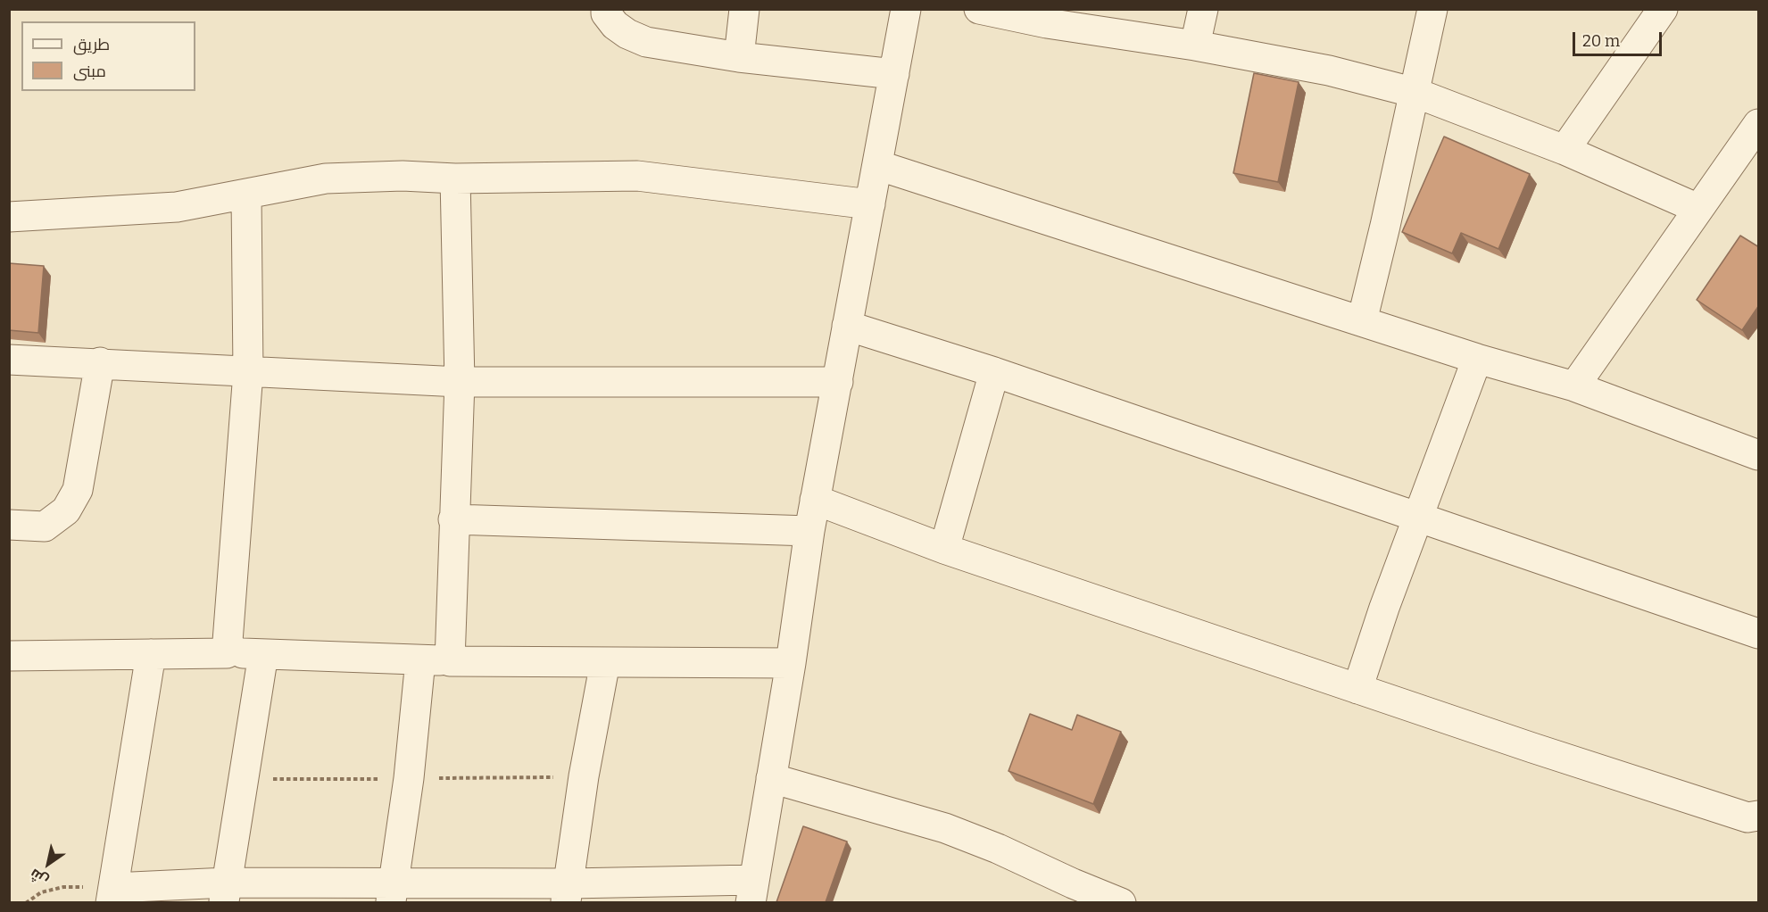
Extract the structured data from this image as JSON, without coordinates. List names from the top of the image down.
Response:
{
  "legend": ["طريق", "مبنى"],
  "scale_bar": "20 m",
  "north": "bottom left"
}
